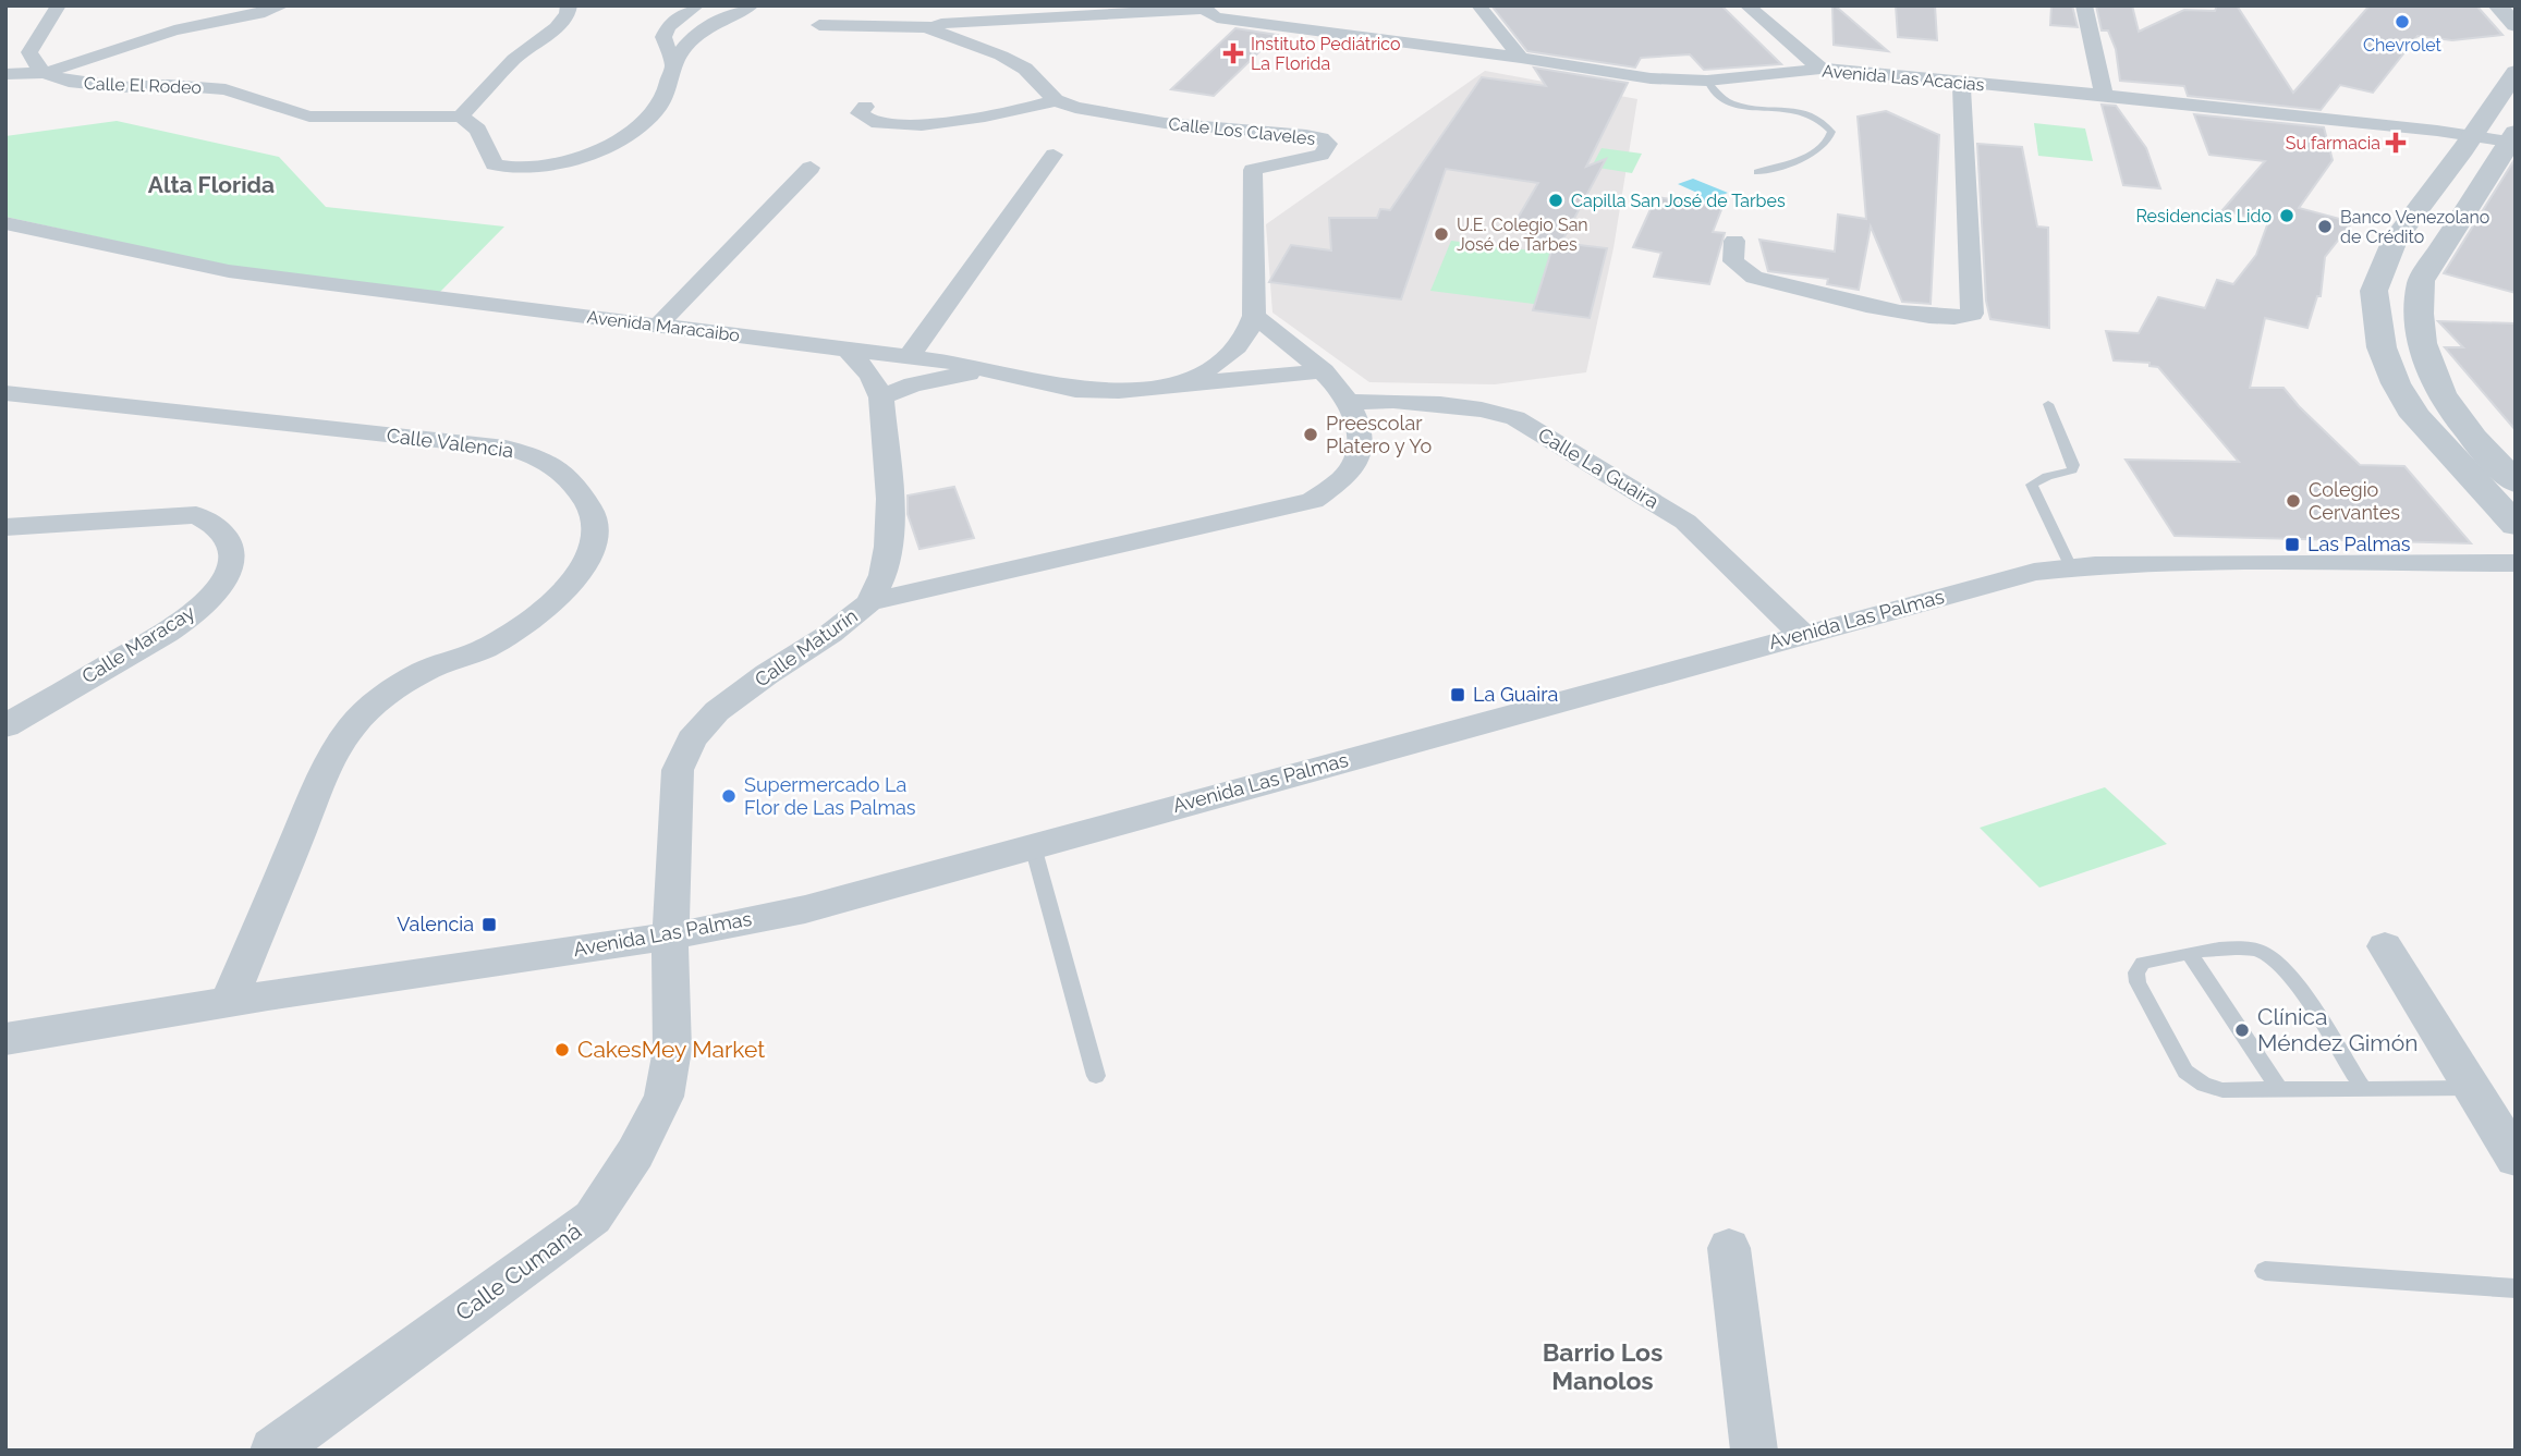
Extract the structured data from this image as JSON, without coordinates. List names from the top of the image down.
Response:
{
  "streets": {
    "street": [
      "Avenida Las Acacias",
      "Calle El Rodeo",
      "Calle Los Claveles",
      "Avenida Maracaibo",
      "Calle Valencia",
      "Calle La Guaira",
      "Avenida Las Palmas",
      "Calle Maracay",
      "Calle Maturín",
      "Calle Cumaná"
    ]
  },
  "crossings": [
    ["Avenida Maracaibo", "Calle Maturín"],
    ["Calle Valencia", "Avenida Las Palmas"],
    ["Calle La Guaira", "Avenida Las Palmas"],
    ["Avenida Las Palmas", "Calle Maturín"],
    ["Avenida Las Palmas", "Calle Cumaná"],
    ["Calle Maturín", "Calle Cumaná"]
  ],
  "districts": ["Alta Florida", "Barrio Los Manolos"],
  "places": {
    "other": [
      "Chevrolet",
      "Capilla San José de Tarbes",
      "Residencias Lido",
      "Banco Venezolano de Crédito",
      "U.E. Colegio San José de Tarbes",
      "Preescolar Platero y Yo",
      "Colegio Cervantes",
      "Supermercado La Flor de Las Palmas",
      "Clínica Méndez Gimón",
      "CakesMey Market"
    ],
    "health": ["Instituto Pediátrico La Florida", "Su farmacia"],
    "transit": ["Las Palmas", "La Guaira", "Valencia"]
  }
}
